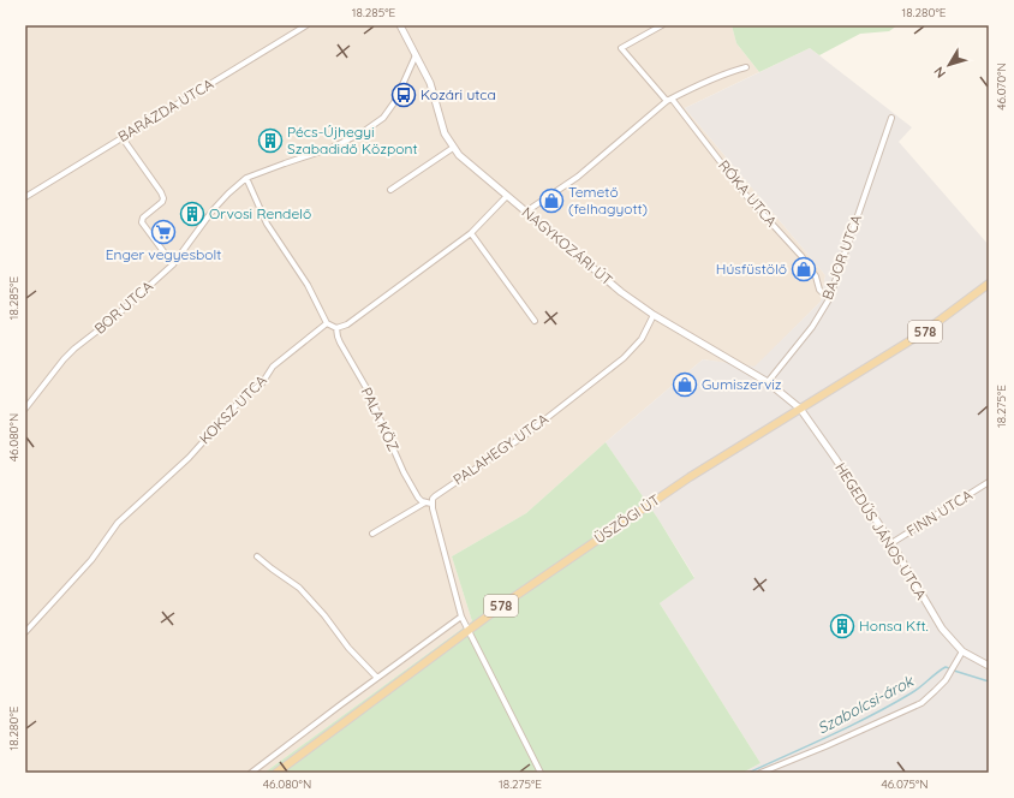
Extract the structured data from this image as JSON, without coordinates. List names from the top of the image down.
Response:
{
  "streets": {
    "main road": ["578", "ÜSZÖGI ÚT"],
    "street": [
      "BARÁZDA UTCA",
      "RÓKA UTCA",
      "NAGYKOZÁRI ÚT",
      "BAJOR UTCA",
      "BOR UTCA",
      "KOKSZ UTCA",
      "PALA KÖZ",
      "PALAHEGY UTCA",
      "FINN UTCA",
      "HEGEDŰS JÁNOS UTCA"
    ]
  },
  "crossings": [
    ["RÓKA UTCA", "BAJOR UTCA"],
    ["NAGYKOZÁRI ÚT", "BAJOR UTCA"],
    ["NAGYKOZÁRI ÚT", "BOR UTCA"],
    ["NAGYKOZÁRI ÚT", "PALAHEGY UTCA"],
    ["NAGYKOZÁRI ÚT", "ÜSZÖGI ÚT"],
    ["NAGYKOZÁRI ÚT", "HEGEDŰS JÁNOS UTCA"],
    ["FINN UTCA", "HEGEDŰS JÁNOS UTCA"],
    ["ÜSZÖGI ÚT", "HEGEDŰS JÁNOS UTCA"]
  ],
  "water": ["Szabolcsi-árok"],
  "places": {
    "bus stop": ["Kozári utca"],
    "building": ["Pécs-Újhegyi Szabadidő Központ", "Orvosi Rendelő", "Honsa Kft."],
    "shop": ["Temető (felhagyott)", "Húsfüstölő", "Gumiszerviz"],
    "supermarket": ["Enger vegyesbolt"]
  },
  "north": "bottom left",
  "coordinates": [
    "18.285°E",
    "18.280°E",
    "46.070°N",
    "18.275°E",
    "46.080°N",
    "46.075°N"
  ]
}
